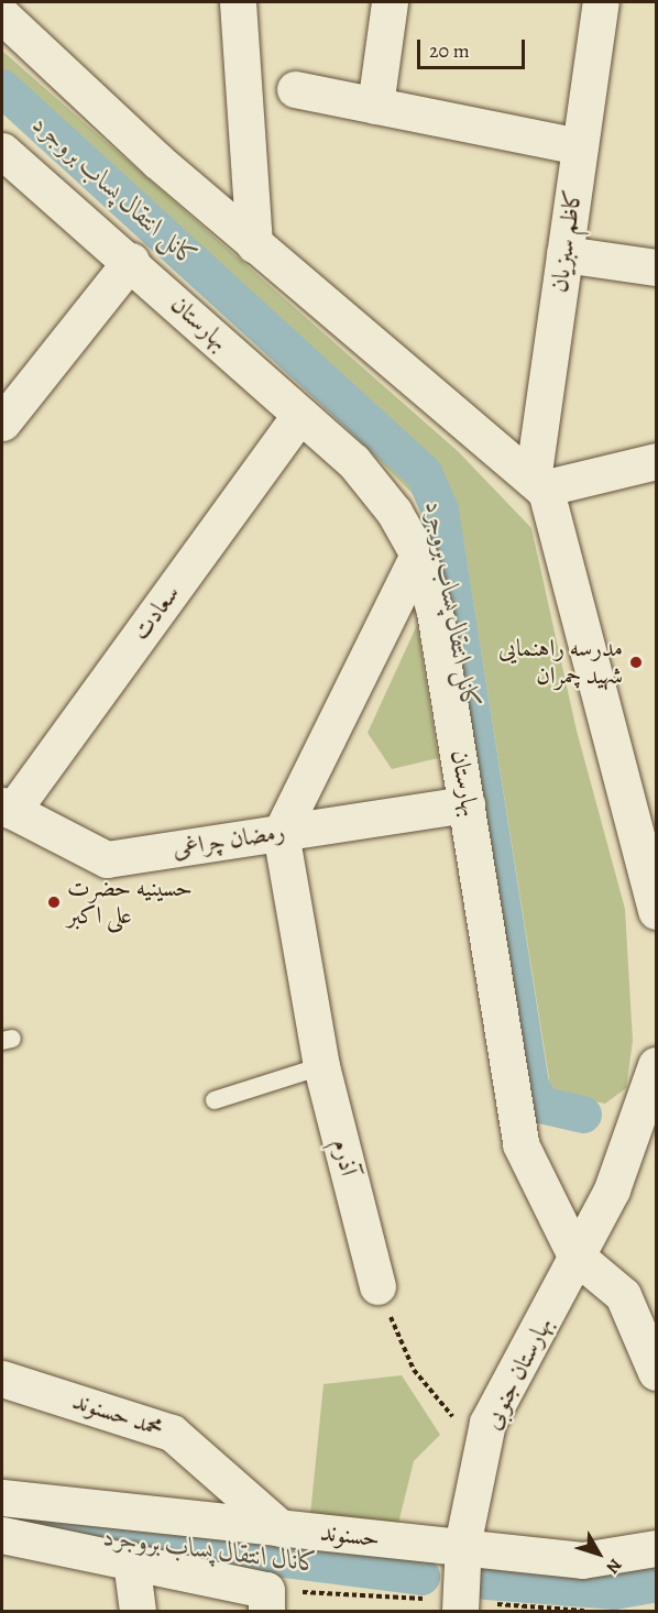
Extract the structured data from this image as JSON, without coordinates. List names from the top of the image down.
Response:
{
  "streets": {
    "street": [
      "کاظم سبزیان",
      "بهارستان",
      "سعادت",
      "رمضان چراغی",
      "آذرم",
      "بهارستان جنوبی",
      "محمد حسنوند",
      "حسنوند"
    ]
  },
  "crossings": [
    ["بهارستان", "سعادت"],
    ["بهارستان", "رمضان چراغی"],
    ["بهارستان", "بهارستان جنوبی"],
    ["سعادت", "رمضان چراغی"],
    ["رمضان چراغی", "آذرم"],
    ["بهارستان جنوبی", "حسنوند"],
    ["محمد حسنوند", "حسنوند"]
  ],
  "water": ["کانل انتقال پساب بروجرد", "کانال انتقال پساب بروجرد"],
  "places": ["مدرسه راهنمایی شهید چمران", "حسینیه حضرت علی اکبر"],
  "scale_bar": "20 m",
  "north": "bottom right"
}
